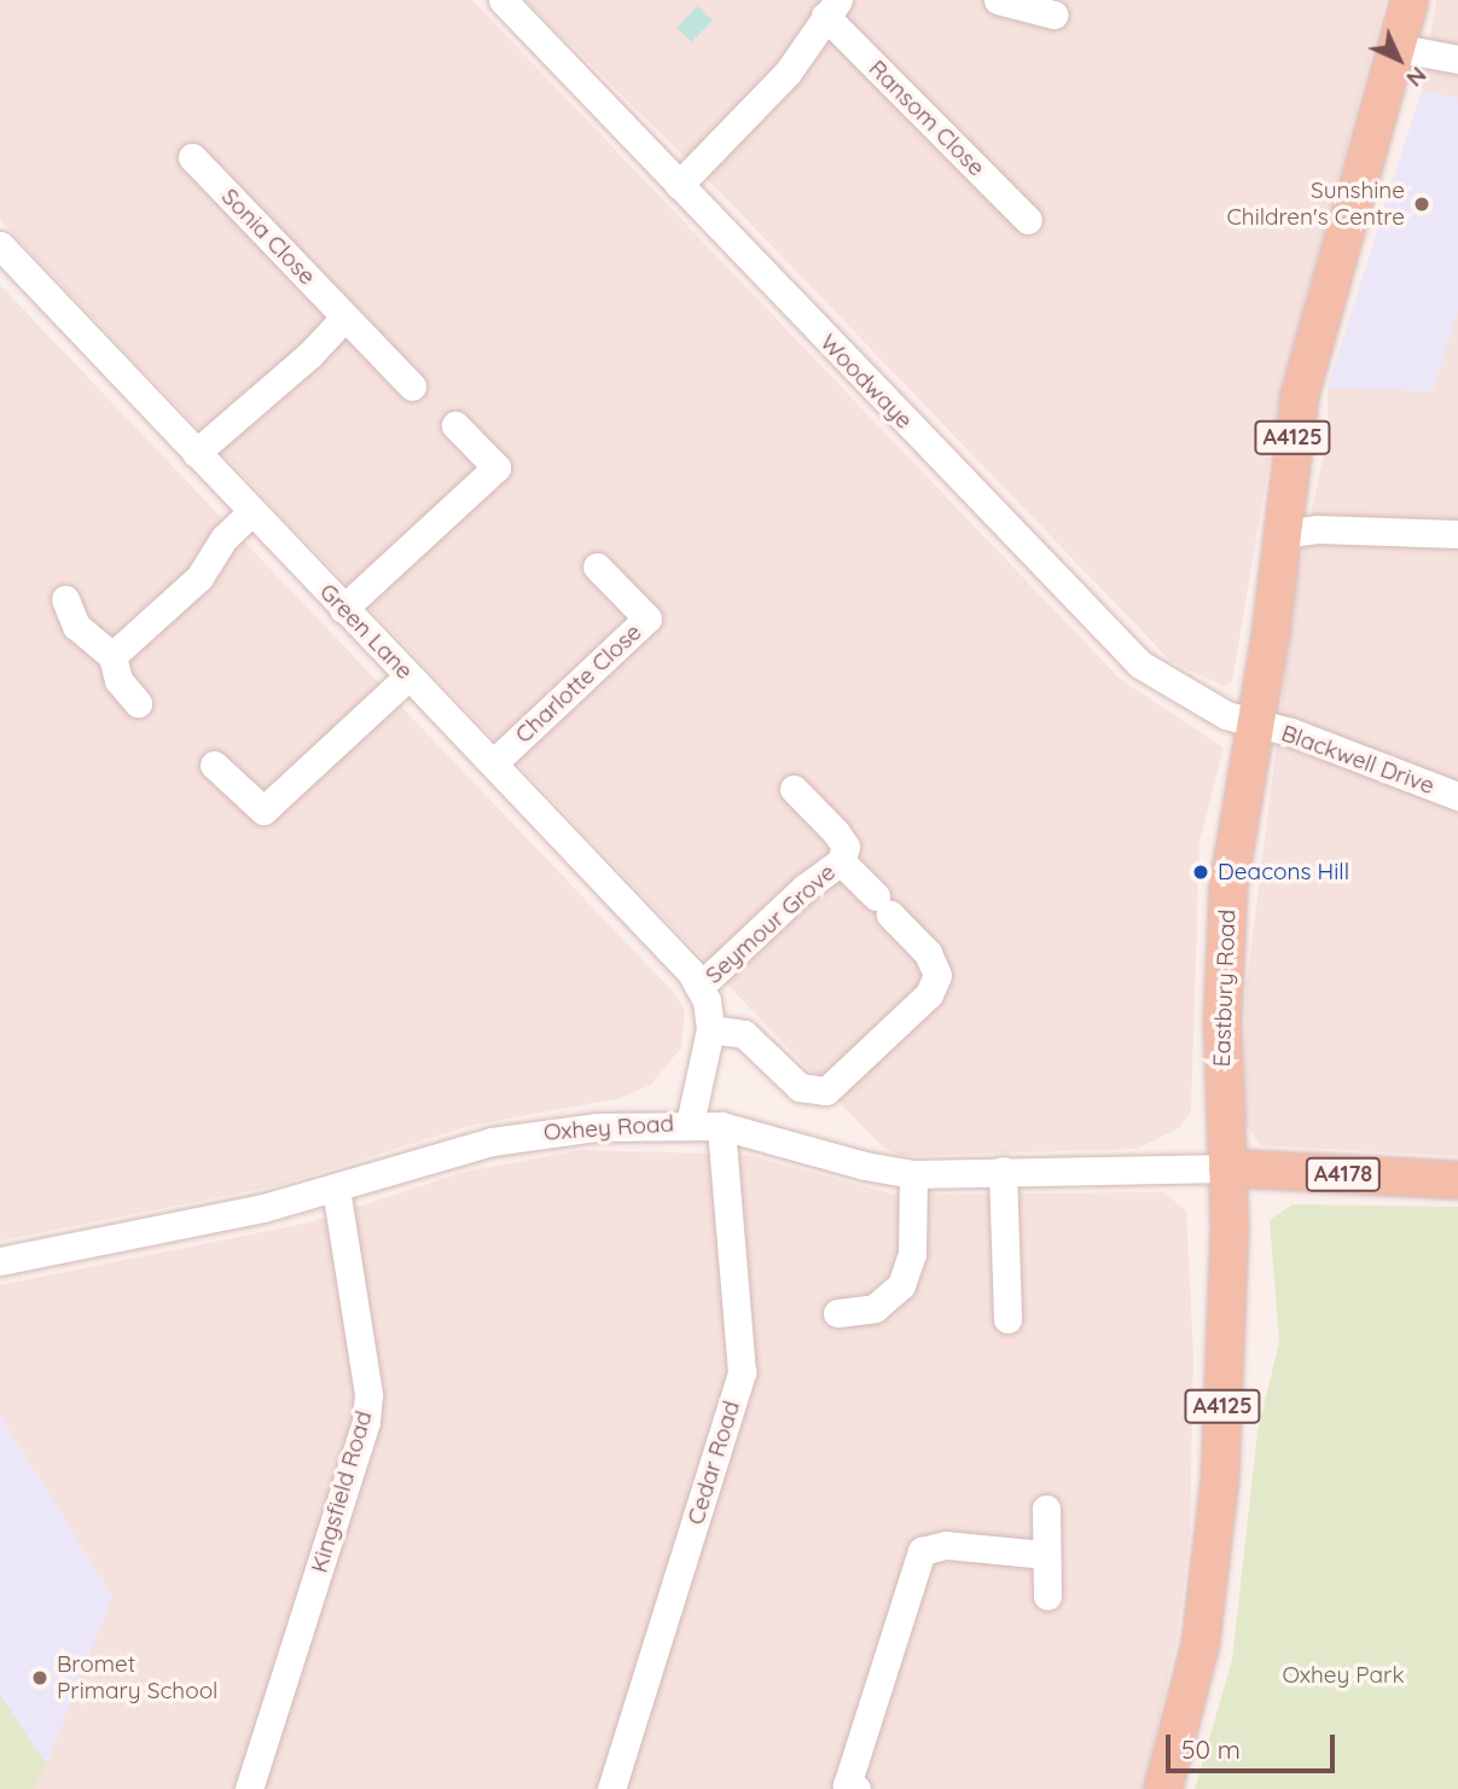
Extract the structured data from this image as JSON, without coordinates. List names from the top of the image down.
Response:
{
  "streets": {
    "main road": ["A4125", "Eastbury Road", "A4178"],
    "street": [
      "Ransom Close",
      "Sonia Close",
      "Woodwaye",
      "Green Lane",
      "Charlotte Close",
      "Blackwell Drive",
      "Seymour Grove",
      "Oxhey Road",
      "Cedar Road",
      "Kingsfield Road"
    ]
  },
  "crossings": [
    ["Ransom Close", "Woodwaye"],
    ["Woodwaye", "Blackwell Drive"],
    ["Woodwaye", "Eastbury Road"],
    ["Green Lane", "Charlotte Close"],
    ["Green Lane", "Seymour Grove"],
    ["Blackwell Drive", "Eastbury Road"],
    ["Eastbury Road", "Oxhey Road"],
    ["Eastbury Road", "A4178"],
    ["Oxhey Road", "A4178"],
    ["Oxhey Road", "Cedar Road"],
    ["Oxhey Road", "Kingsfield Road"]
  ],
  "parks": ["Oxhey Park"],
  "places": ["Sunshine Children's Centre", "Deacons Hill", "Bromet Primary School"],
  "scale_bar": "50 m",
  "north": "bottom right"
}
